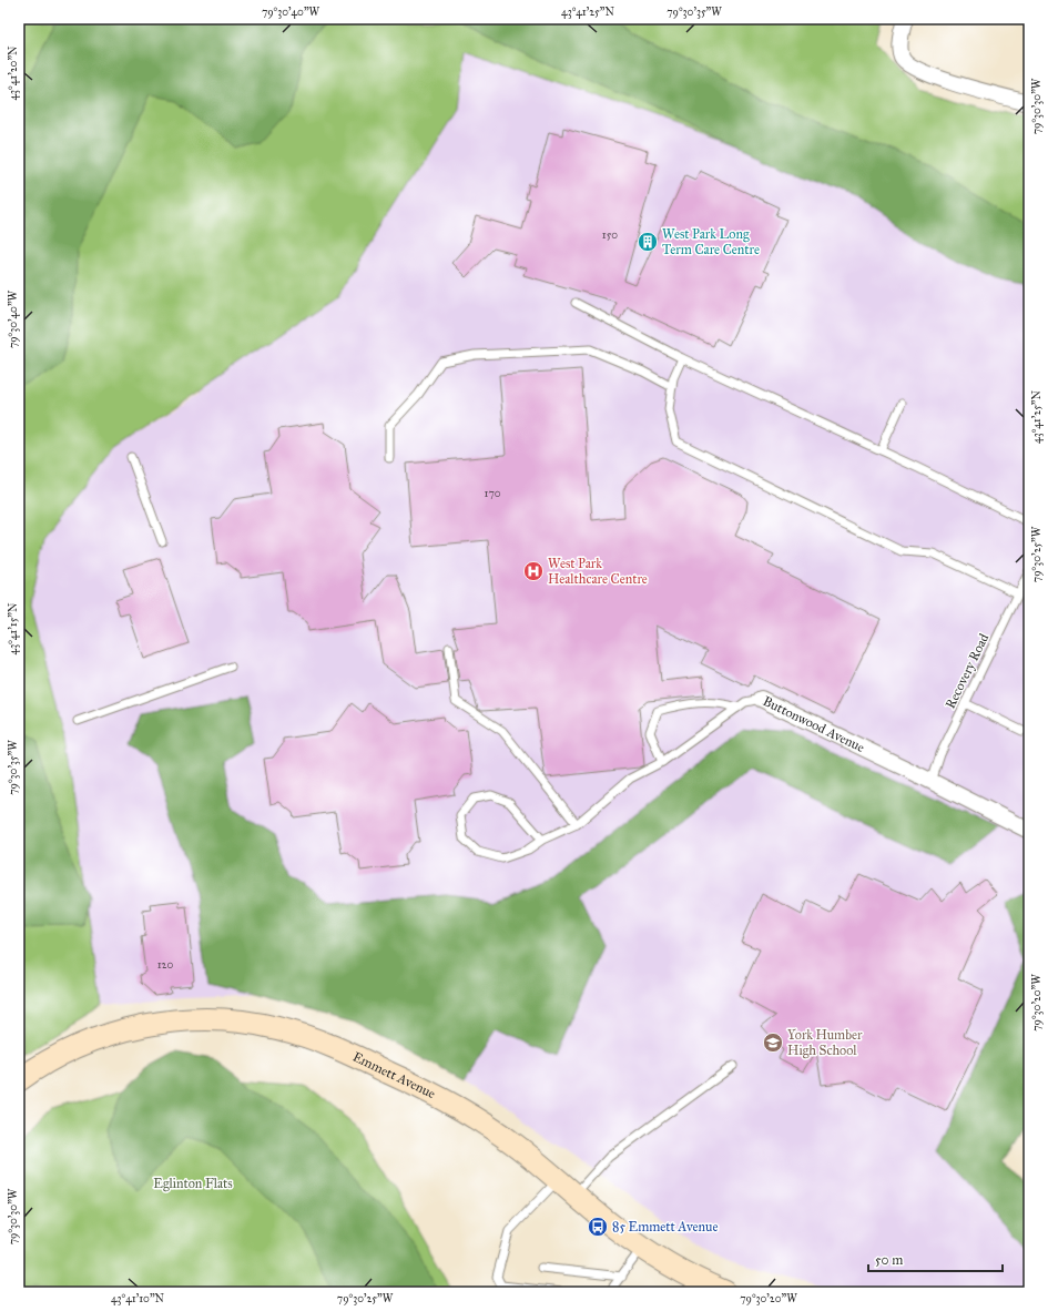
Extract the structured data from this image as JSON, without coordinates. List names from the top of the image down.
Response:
{
  "streets": {
    "street": ["Buttonwood Avenue", "Emmett Avenue"],
    "lane": ["Recovery Road"]
  },
  "crossings": [
    ["Recovery Road", "Buttonwood Avenue"]
  ],
  "parks": ["Eglinton Flats"],
  "places": {
    "building": ["West Park Long Term Care Centre"],
    "hospital": ["West Park Healthcare Centre"],
    "school or university": ["York Humber High School"],
    "bus stop": ["85 Emmett Avenue"]
  },
  "house_numbers": ["150", "170", "120"],
  "scale_bar": "50 m",
  "coordinates": [
    "79°30'40\"W",
    "43°41'25\"N",
    "79°30'35\"W",
    "43°41'20\"N",
    "79°30'30\"W",
    "79°30'25\"W",
    "43°41'15\"N",
    "79°30'20\"W",
    "43°41'10\"N"
  ]
}
